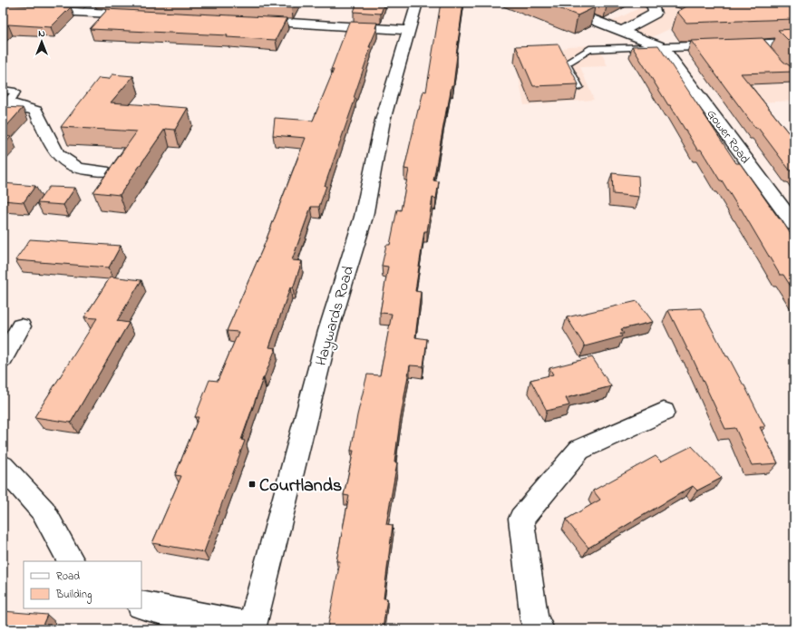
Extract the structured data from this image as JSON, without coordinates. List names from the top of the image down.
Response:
{
  "streets": {
    "street": ["Gower Road", "Haywards Road"]
  },
  "places": {
    "transit": ["Courtlands"]
  },
  "legend": ["Road", "Building"],
  "north": "top"
}
